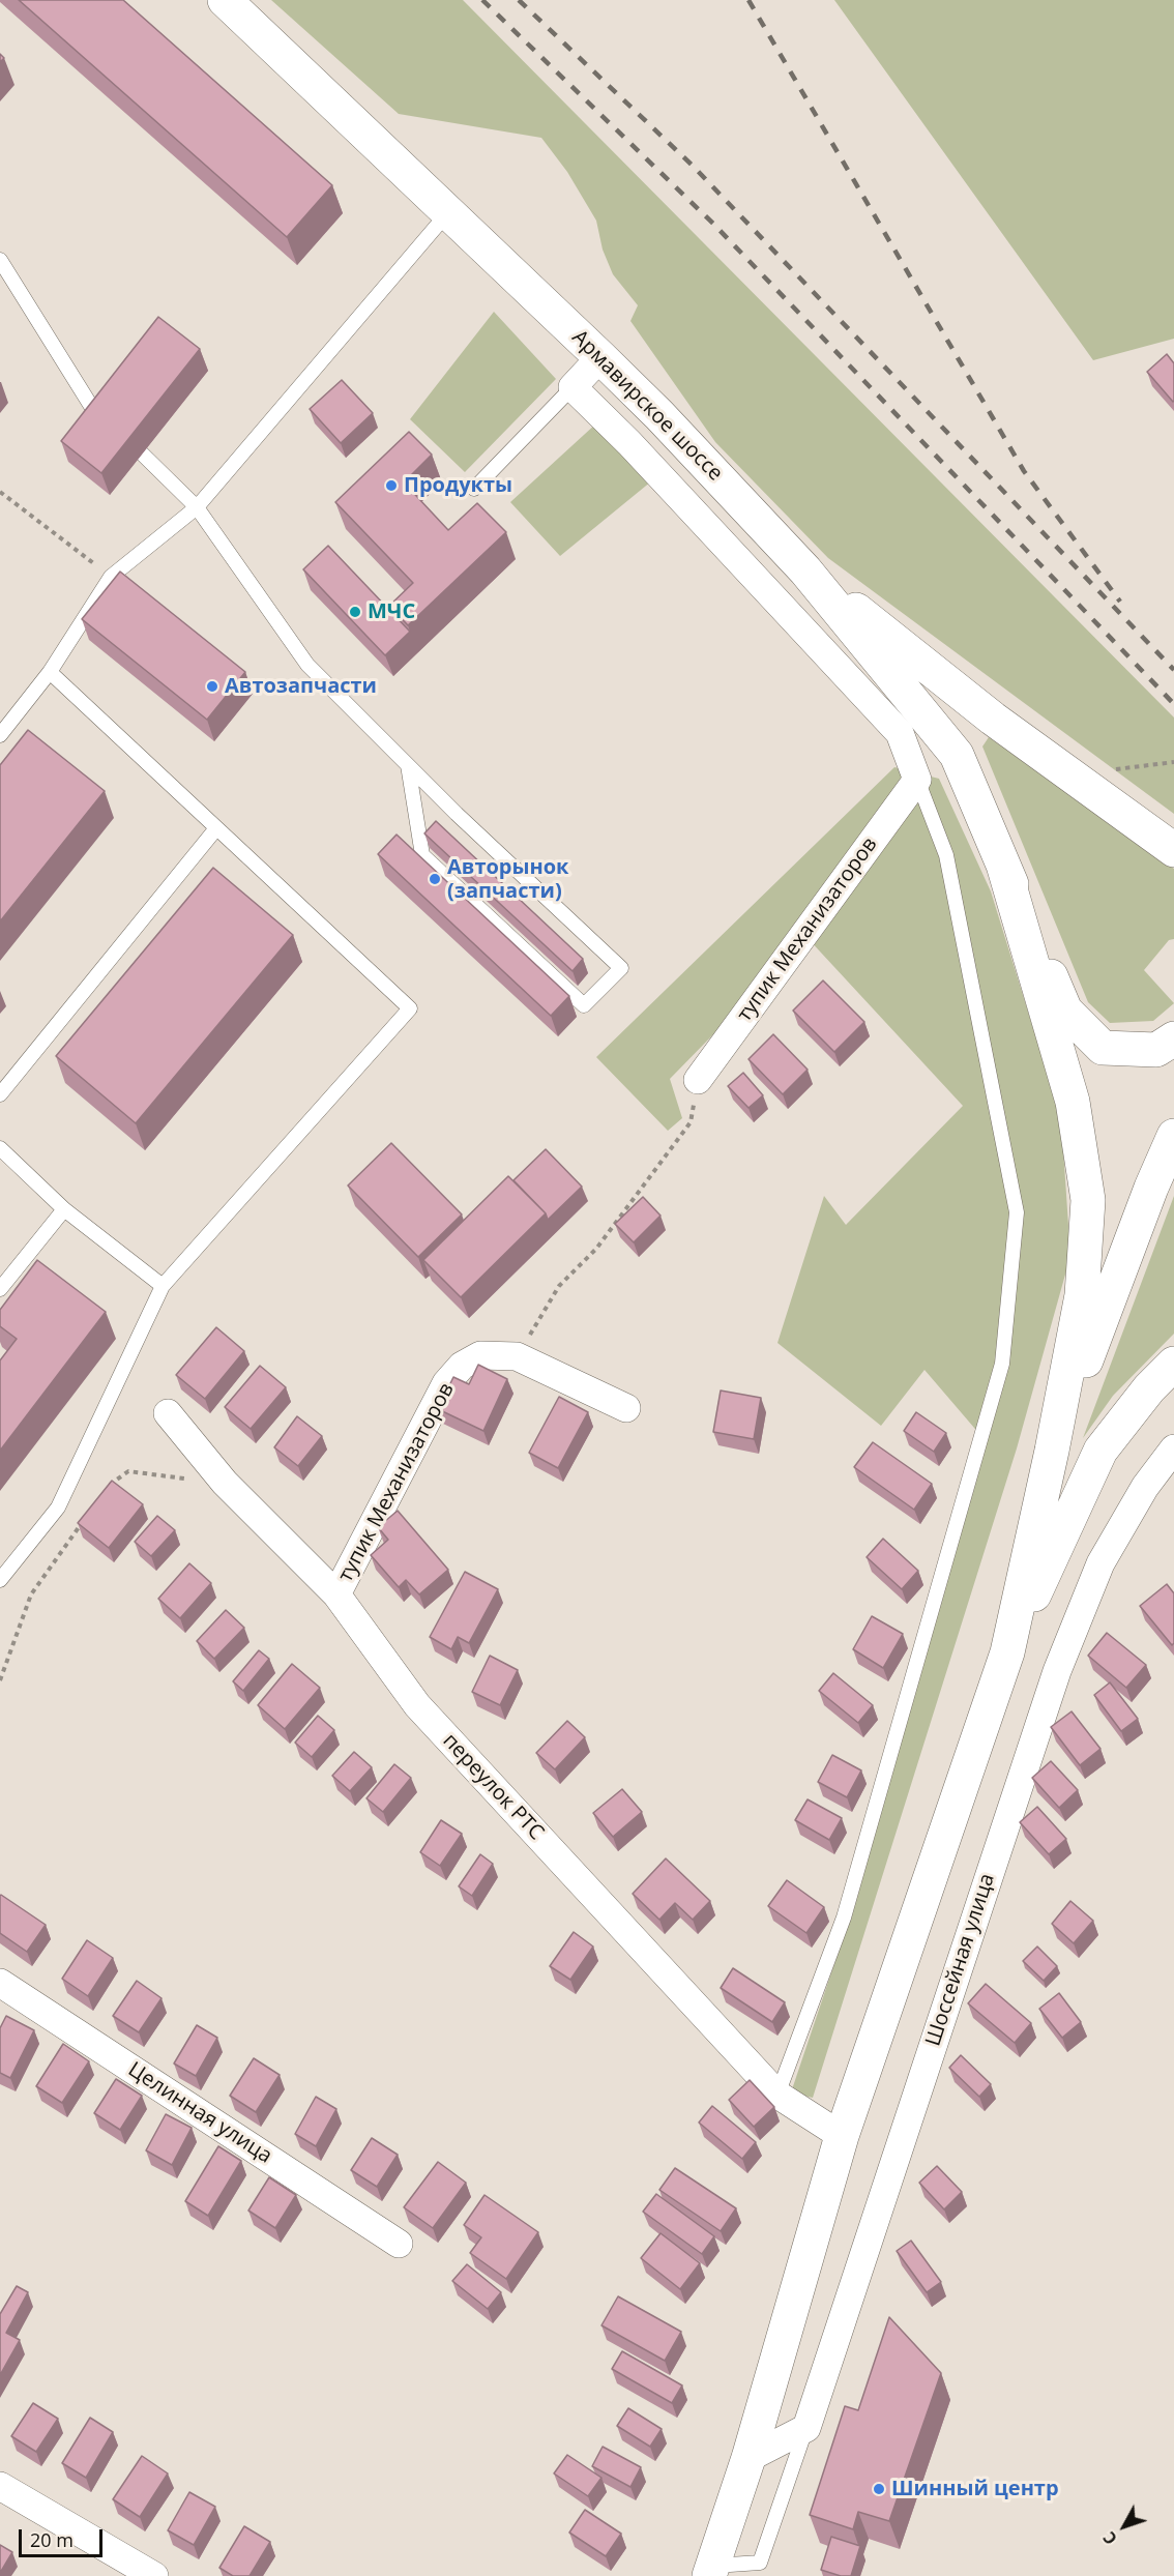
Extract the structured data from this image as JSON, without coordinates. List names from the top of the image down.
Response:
{
  "streets": {
    "main road": ["Армавирское шоссе"],
    "street": [
      "тупик Механизаторов",
      "переулок РТС",
      "Шоссейная улица",
      "Целинная улица"
    ]
  },
  "crossings": [
    ["тупик Механизаторов", "переулок РТС"]
  ],
  "places": [
    "Продукты",
    "МЧС",
    "Автозапчасти",
    "Авторынок (запчасти)",
    "Шинный центр"
  ],
  "scale_bar": "20 m",
  "north": "bottom left"
}
